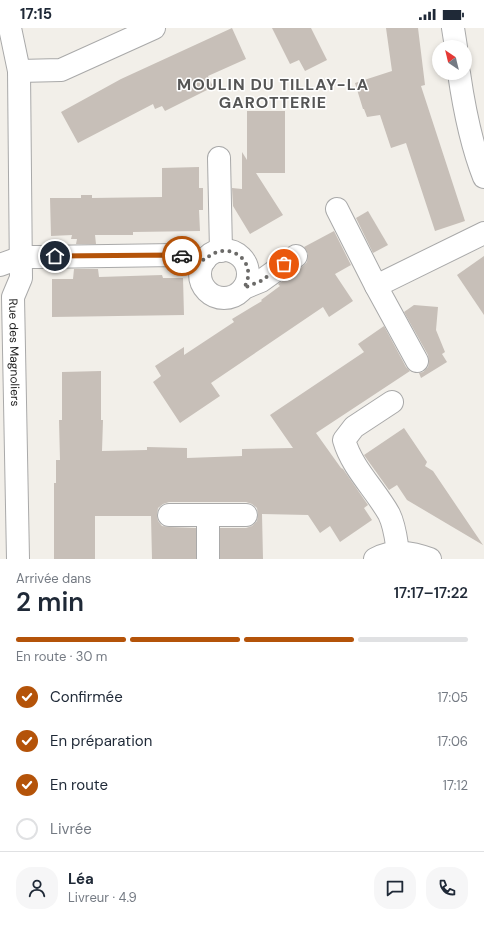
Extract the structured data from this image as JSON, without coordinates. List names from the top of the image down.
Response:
{
  "streets": {
    "street": ["Rue des Magnoliers"]
  },
  "districts": ["MOULIN DU TILLAY-LA GAROTTERIE"],
  "north": "top left",
  "page": {
    "status": "17:15",
    "heading": ["2 min", "Arrivée dans", "17:17–17:22"],
    "panel": ["Léa", "Livreur · 4.9"],
    "bar": "En route · 30 m",
    "list": [
      ["Confirmée", "17:05"],
      ["En préparation", "17:06"],
      ["En route", "17:12"],
      "Livrée"
    ]
  }
}
